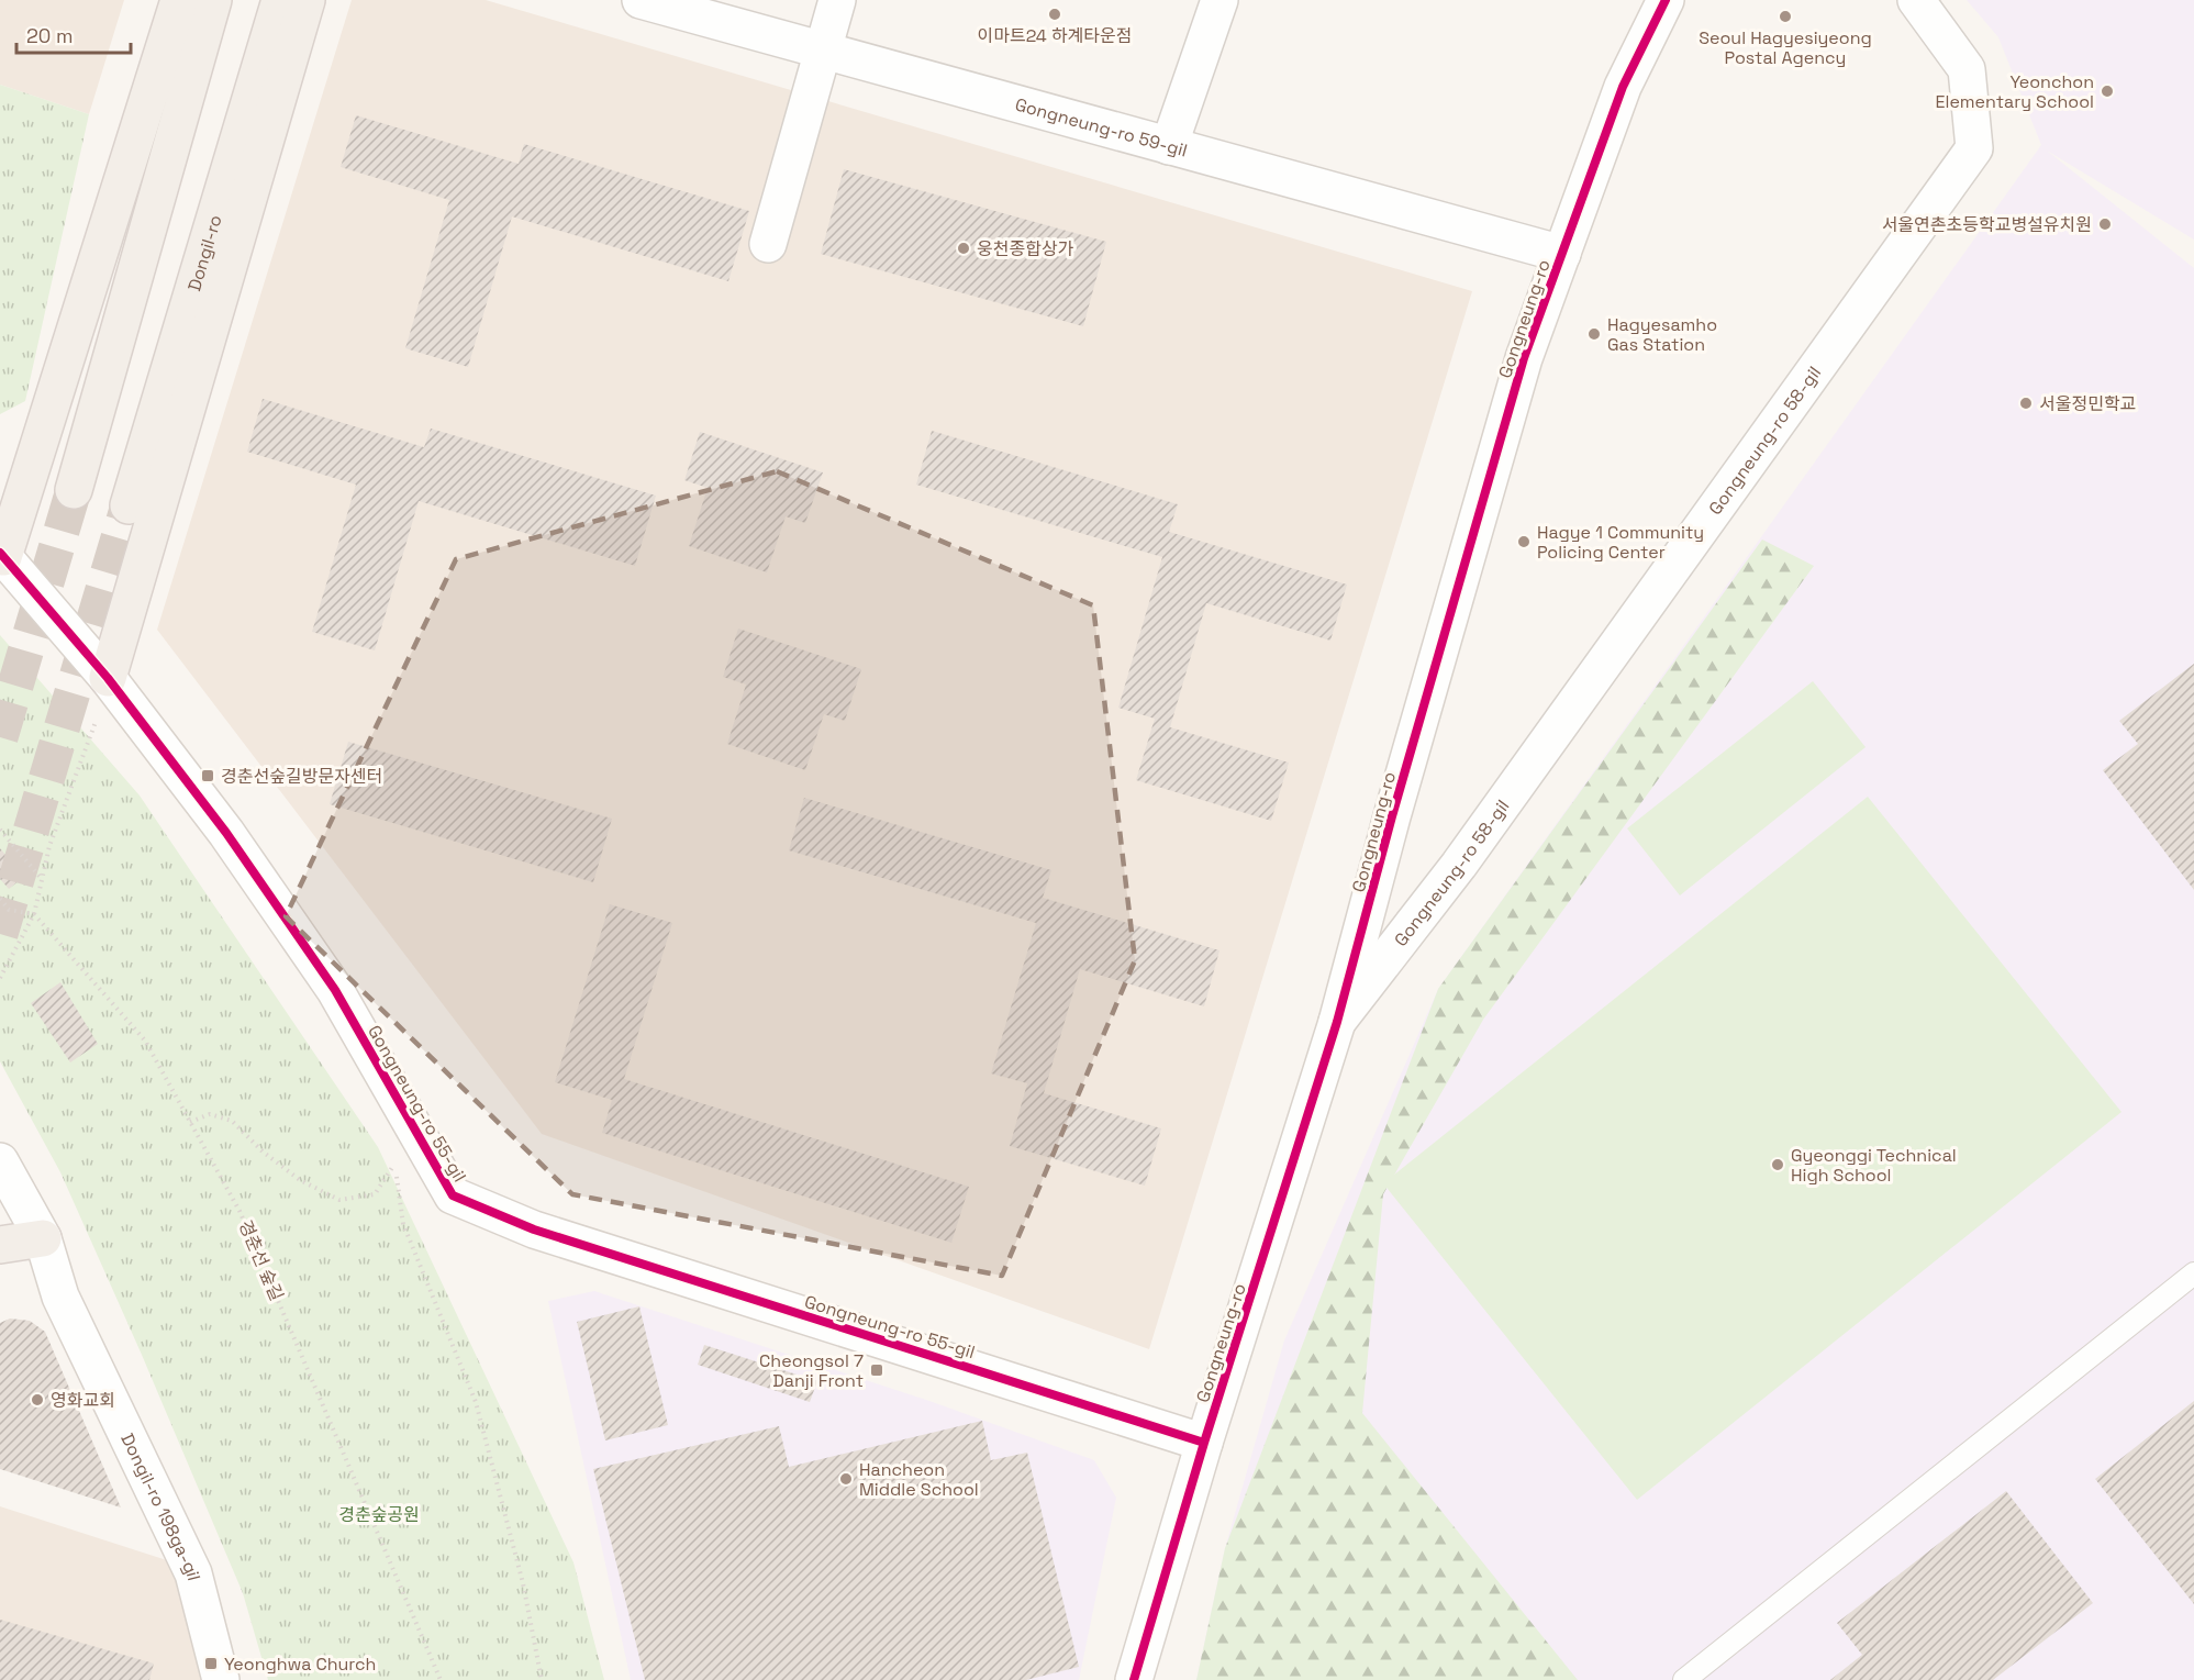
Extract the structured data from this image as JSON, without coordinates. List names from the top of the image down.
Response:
{
  "streets": {
    "main road": ["Dongil-ro"],
    "street": [
      "Gongneung-ro 59-gil",
      "Gongneung-ro",
      "Gongneung-ro 58-gil",
      "Gongneung-ro 55-gil",
      "Dongil-ro 198ga-gil"
    ],
    "path": ["경춘선 숲길"]
  },
  "crossings": [
    ["Gongneung-ro 59-gil", "Gongneung-ro"],
    ["Gongneung-ro", "Gongneung-ro 58-gil"],
    ["Gongneung-ro", "Gongneung-ro 55-gil"]
  ],
  "parks": ["경춘숲공원"],
  "places": {
    "other": [
      "이마트24 하계타운점",
      "Seoul Hagyesiyeong Postal Agency",
      "Yeonchon Elementary School",
      "서울연촌초등학교병설유치원",
      "웅천종합상가",
      "Hagyesamho Gas Station",
      "서울정민학교",
      "Hagye 1 Community Policing Center",
      "Gyeonggi Technical High School",
      "영화교회",
      "Hancheon Middle School"
    ],
    "transit": ["경춘선숲길방문자센터", "Cheongsol 7 Danji Front", "Yeonghwa Church"]
  },
  "scale_bar": "20 m"
}
